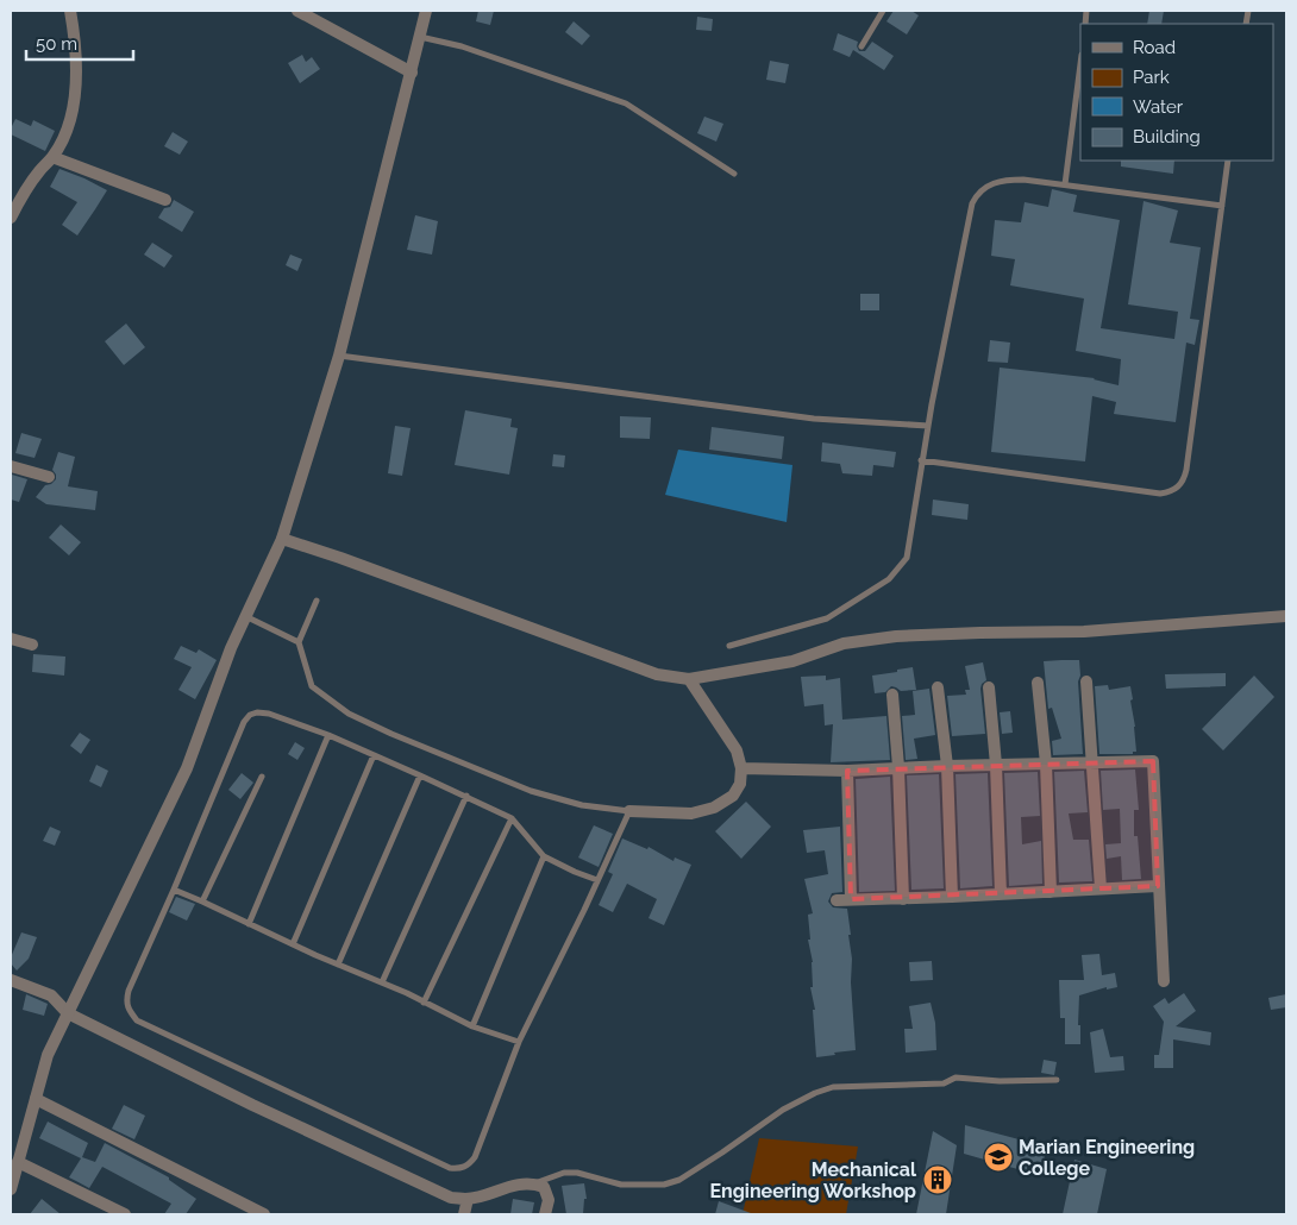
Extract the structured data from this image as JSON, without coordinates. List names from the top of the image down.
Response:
{
  "places": {
    "school or university": ["Marian Engineering College"],
    "building": ["Mechanical Engineering Workshop"]
  },
  "legend": [
    "Road",
    "Park",
    "Water",
    "Building"
  ],
  "scale_bar": "50 m"
}
